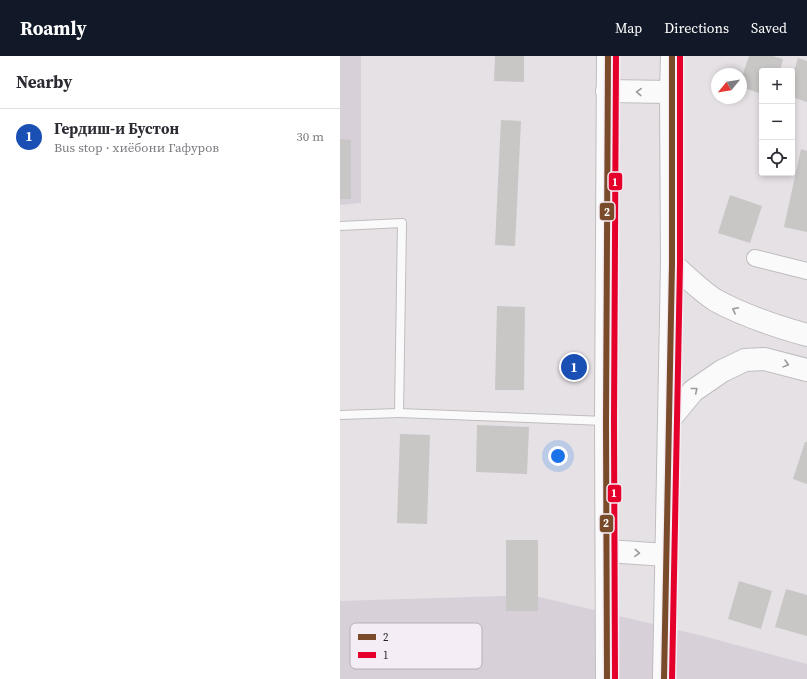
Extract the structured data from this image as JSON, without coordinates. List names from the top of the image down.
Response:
{
  "lines": ["transit line 2", "transit line 1"],
  "legend": ["2", "1"],
  "north": "bottom left",
  "page": {
    "header": "Roamly",
    "nav": ["Map", "Directions", "Saved"],
    "heading": "Nearby",
    "map_buttons": ["+", "−"],
    "list": [
      {
        "mark": "1",
        "name": "Гердиш-и Бустон",
        "note": "Bus stop · хиёбони Гафуров",
        "value": "30 m"
      }
    ],
    "pins": "1"
  }
}
